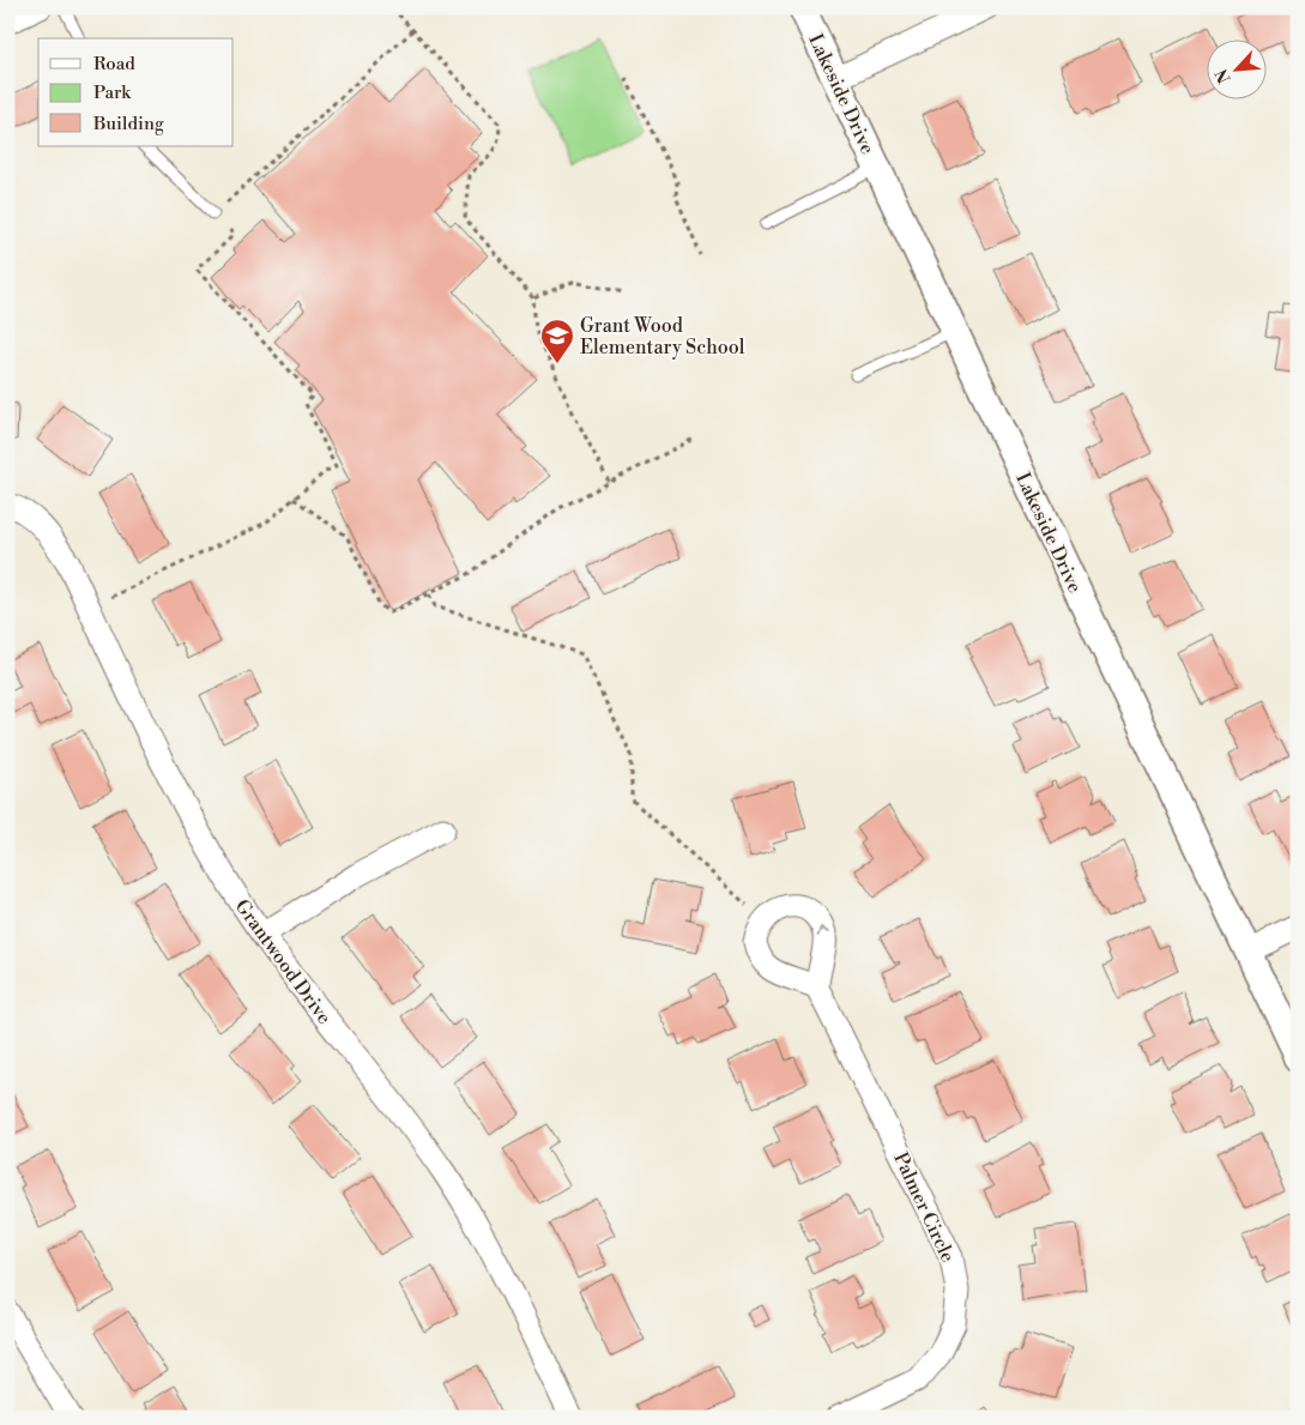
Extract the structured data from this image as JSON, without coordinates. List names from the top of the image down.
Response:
{
  "streets": {
    "street": ["Lakeside Drive", "Grantwood Drive", "Palmer Circle"]
  },
  "places": {
    "school or university": ["Grant Wood Elementary School"]
  },
  "legend": ["Road", "Park", "Building"],
  "north": "bottom left"
}
